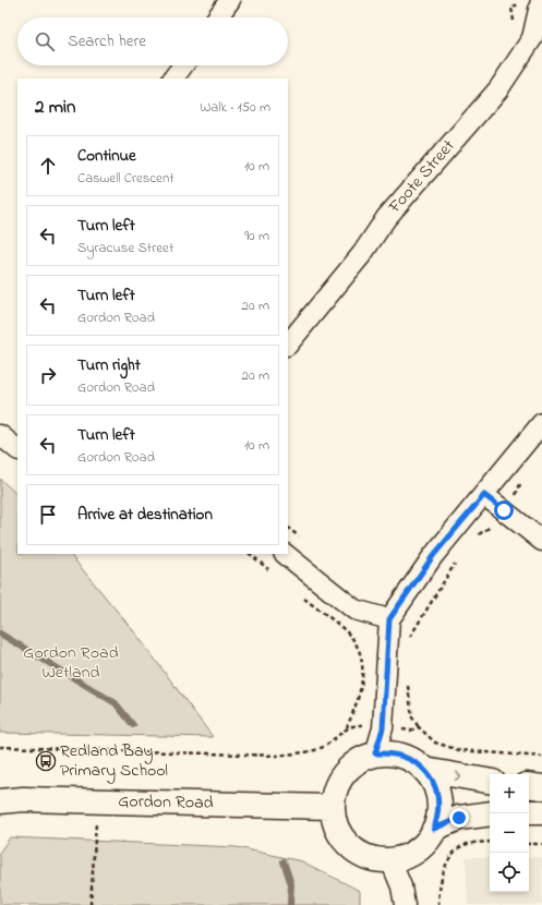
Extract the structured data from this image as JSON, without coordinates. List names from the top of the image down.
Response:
{
  "streets": {
    "street": ["Foote Street", "Gordon Road"]
  },
  "parks": ["Gordon Road Wetland"],
  "places": {
    "bus stop": ["Redland Bay Primary School"]
  },
  "page": {
    "search": "Search here",
    "heading": ["2 min", "Walk · 150 m"],
    "list": [
      ["Continue", "Caswell Crescent", "10 m"],
      ["Turn left", "Syracuse Street", "90 m"],
      ["Turn left", "Gordon Road", "20 m"],
      ["Turn right", "Gordon Road", "20 m"],
      ["Turn left", "Gordon Road", "10 m"],
      "Arrive at destination"
    ],
    "map_buttons": ["+", "−"]
  }
}
